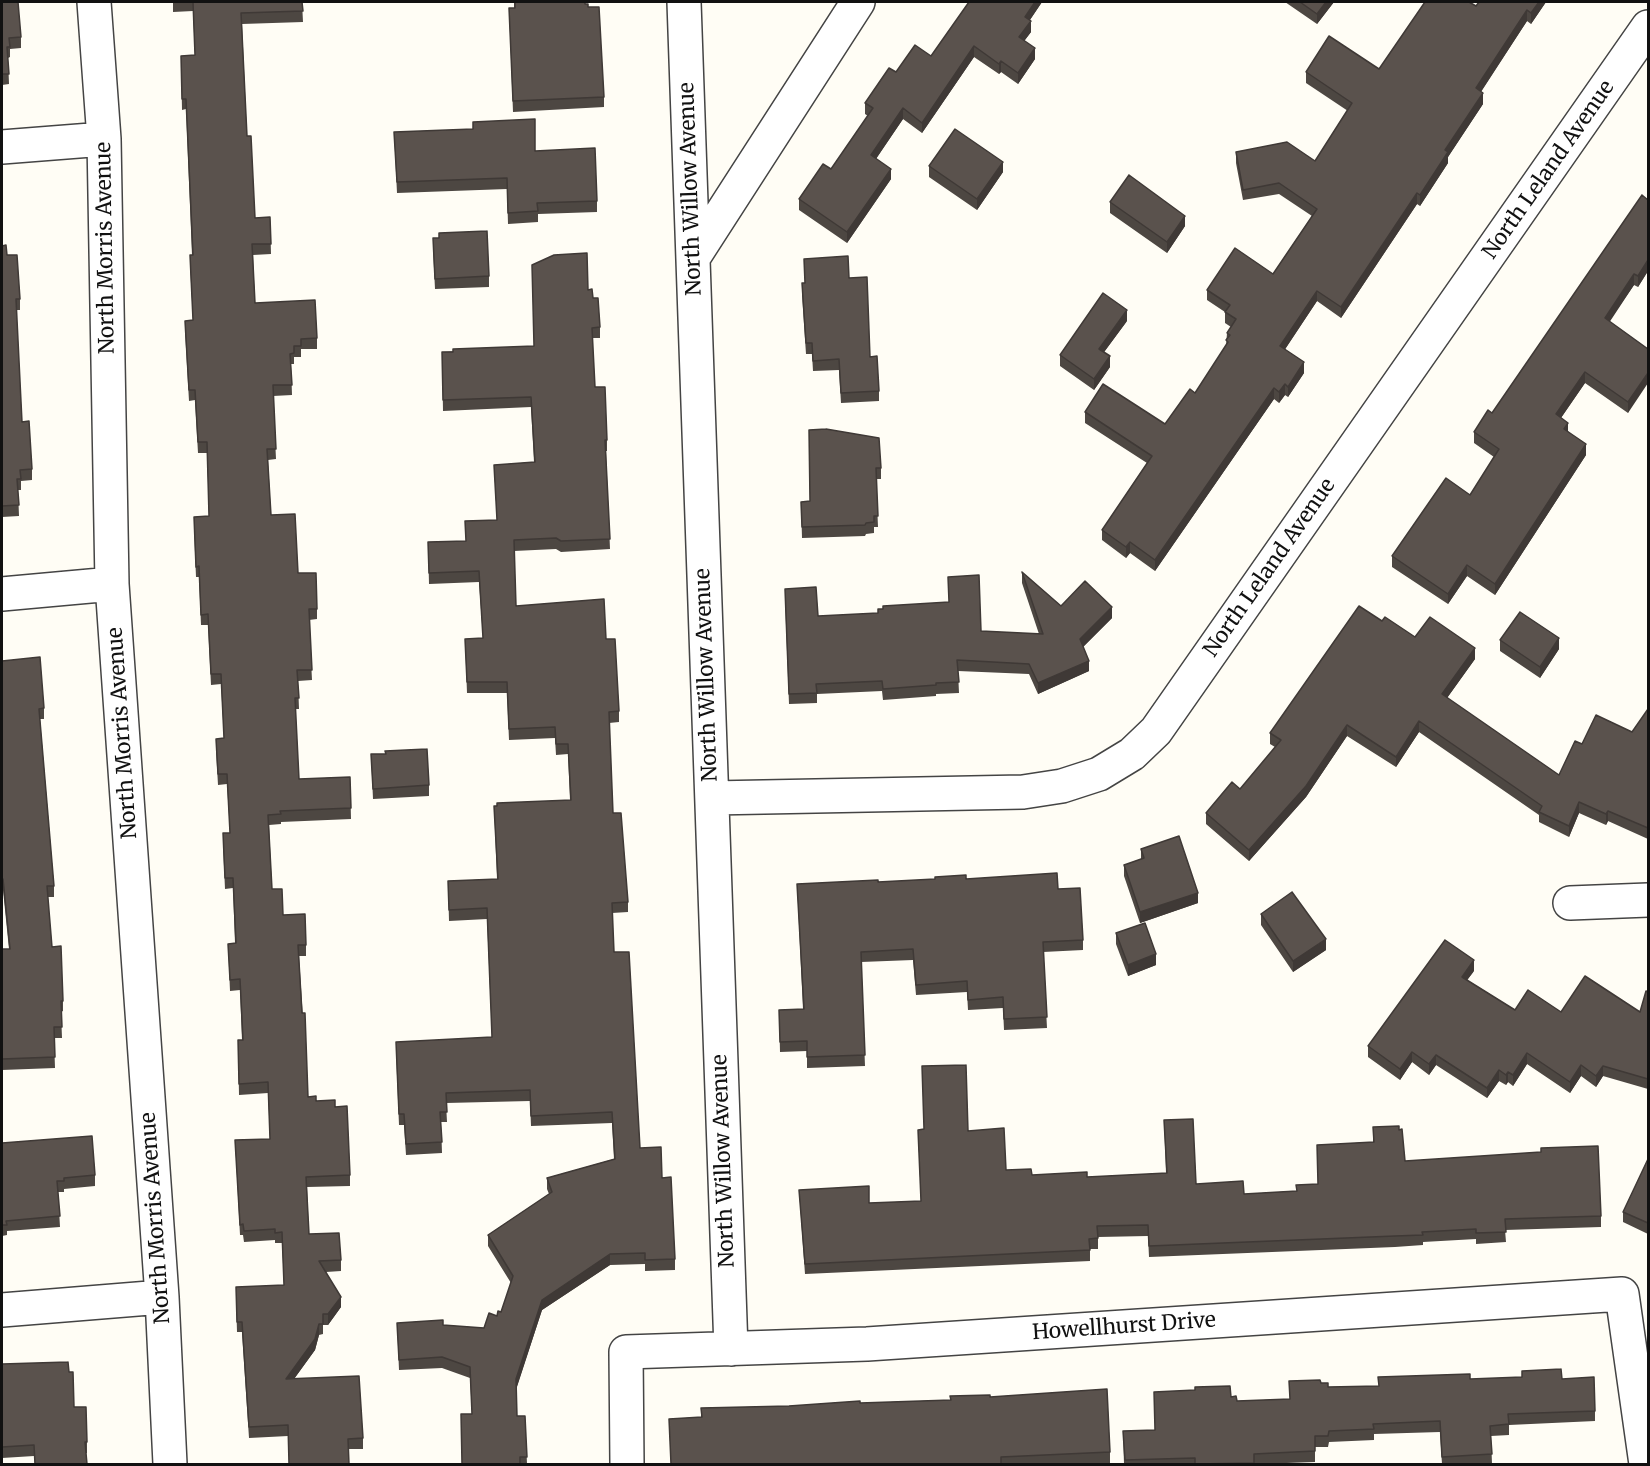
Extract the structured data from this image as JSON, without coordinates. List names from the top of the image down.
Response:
{
  "streets": {
    "street": [
      "North Leland Avenue",
      "North Willow Avenue",
      "North Morris Avenue",
      "Howellhurst Drive"
    ]
  },
  "crossings": [
    ["North Leland Avenue", "North Willow Avenue"],
    ["North Willow Avenue", "Howellhurst Drive"]
  ]
}
